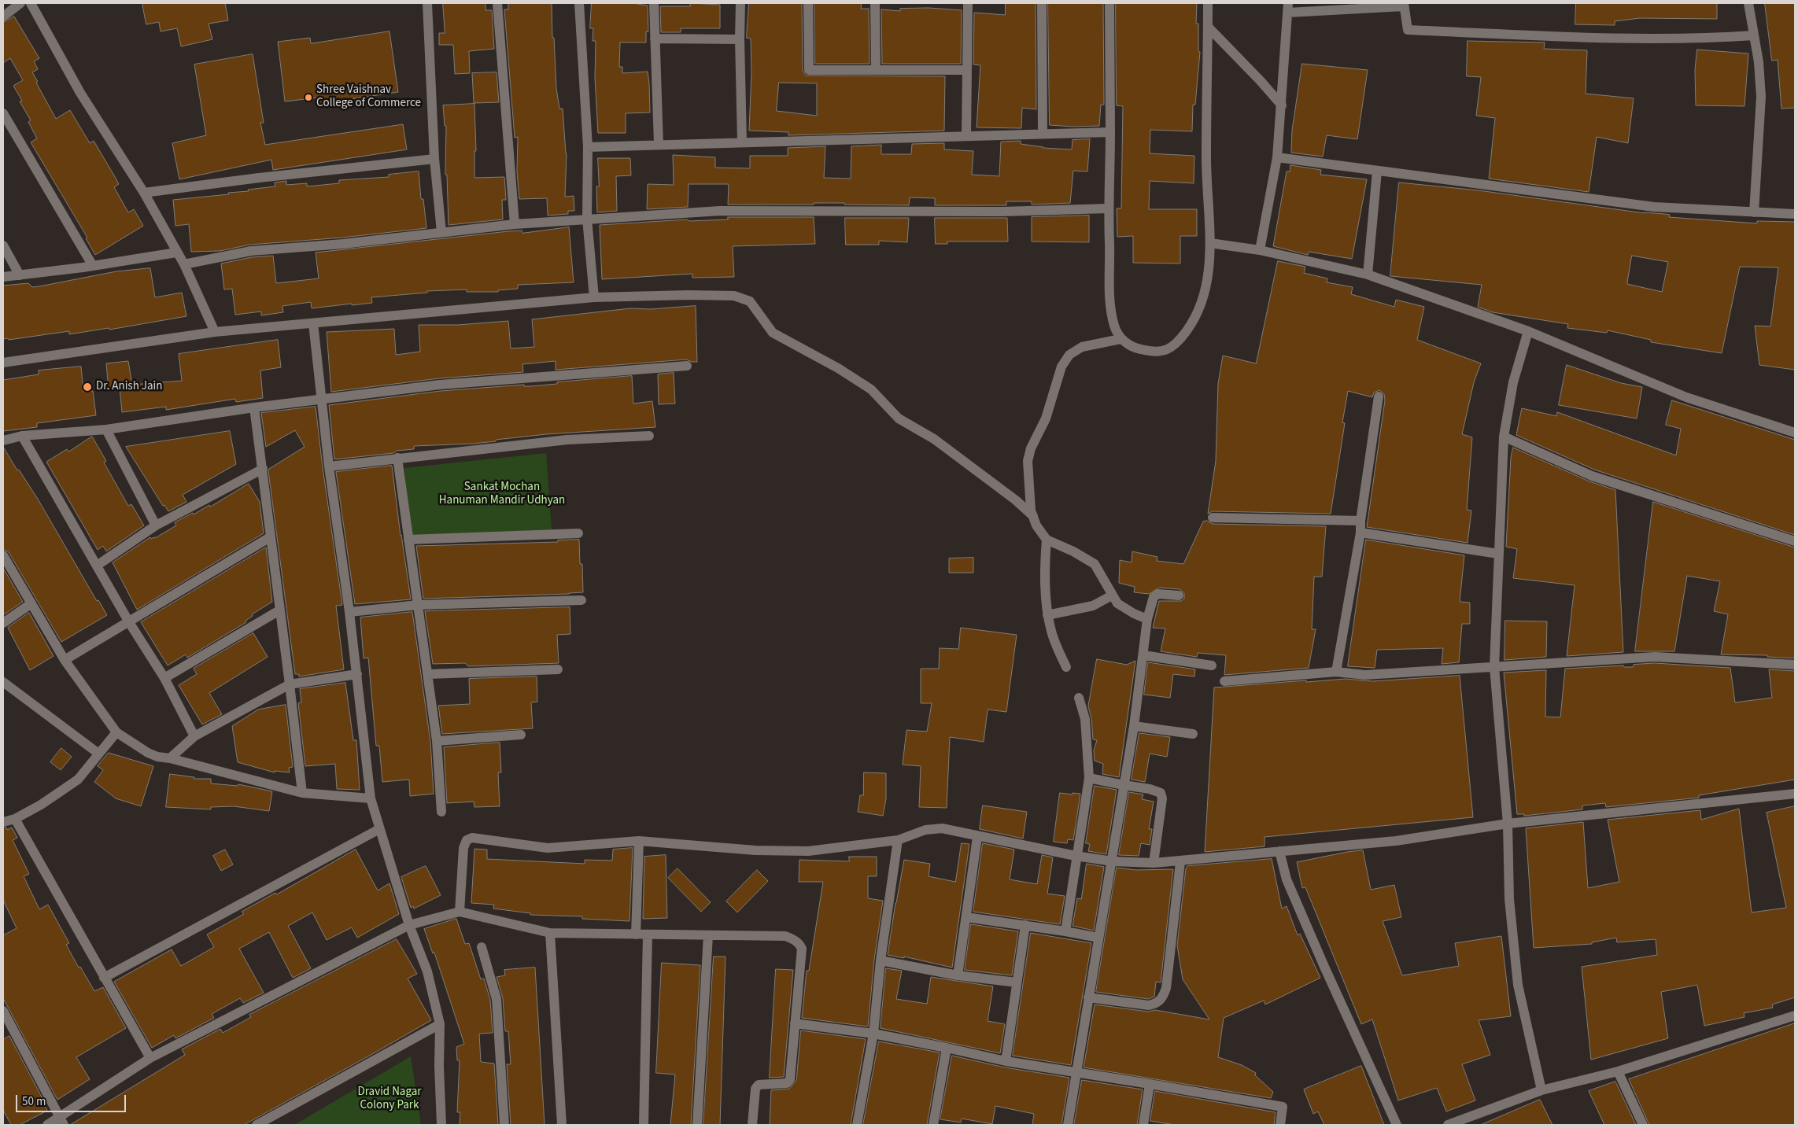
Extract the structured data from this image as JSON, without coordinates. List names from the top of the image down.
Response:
{
  "parks": ["Sankat Mochan Hanuman Mandir Udhyan", "Dravid Nagar Colony Park"],
  "places": ["Shree Vaishnav College of Commerce", "Dr. Anish Jain"],
  "scale_bar": "50 m"
}
